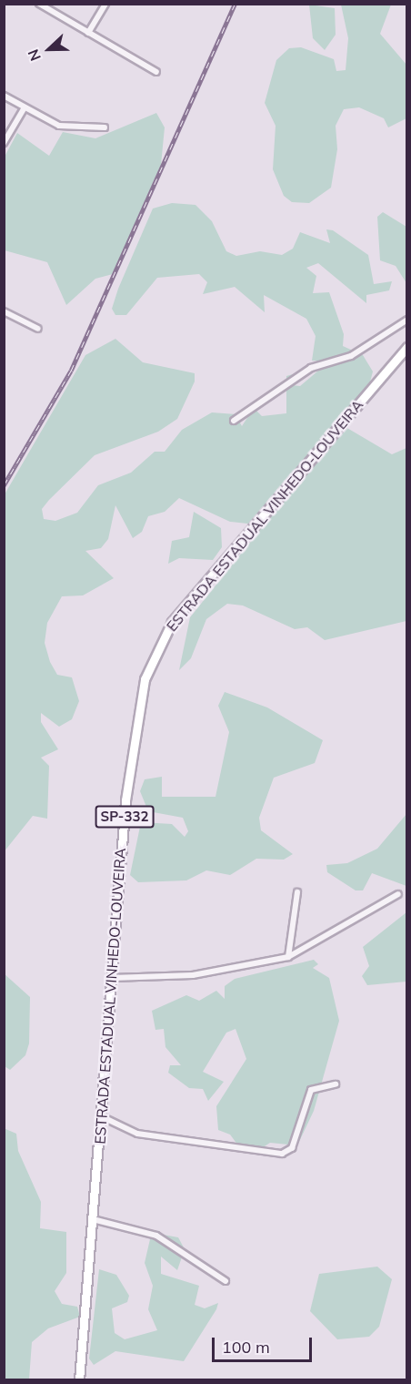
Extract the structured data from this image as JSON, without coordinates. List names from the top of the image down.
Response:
{
  "streets": {
    "main road": ["ESTRADA ESTADUAL VINHEDO-LOUVEIRA", "SP-332"]
  },
  "scale_bar": "100 m",
  "north": "left"
}
